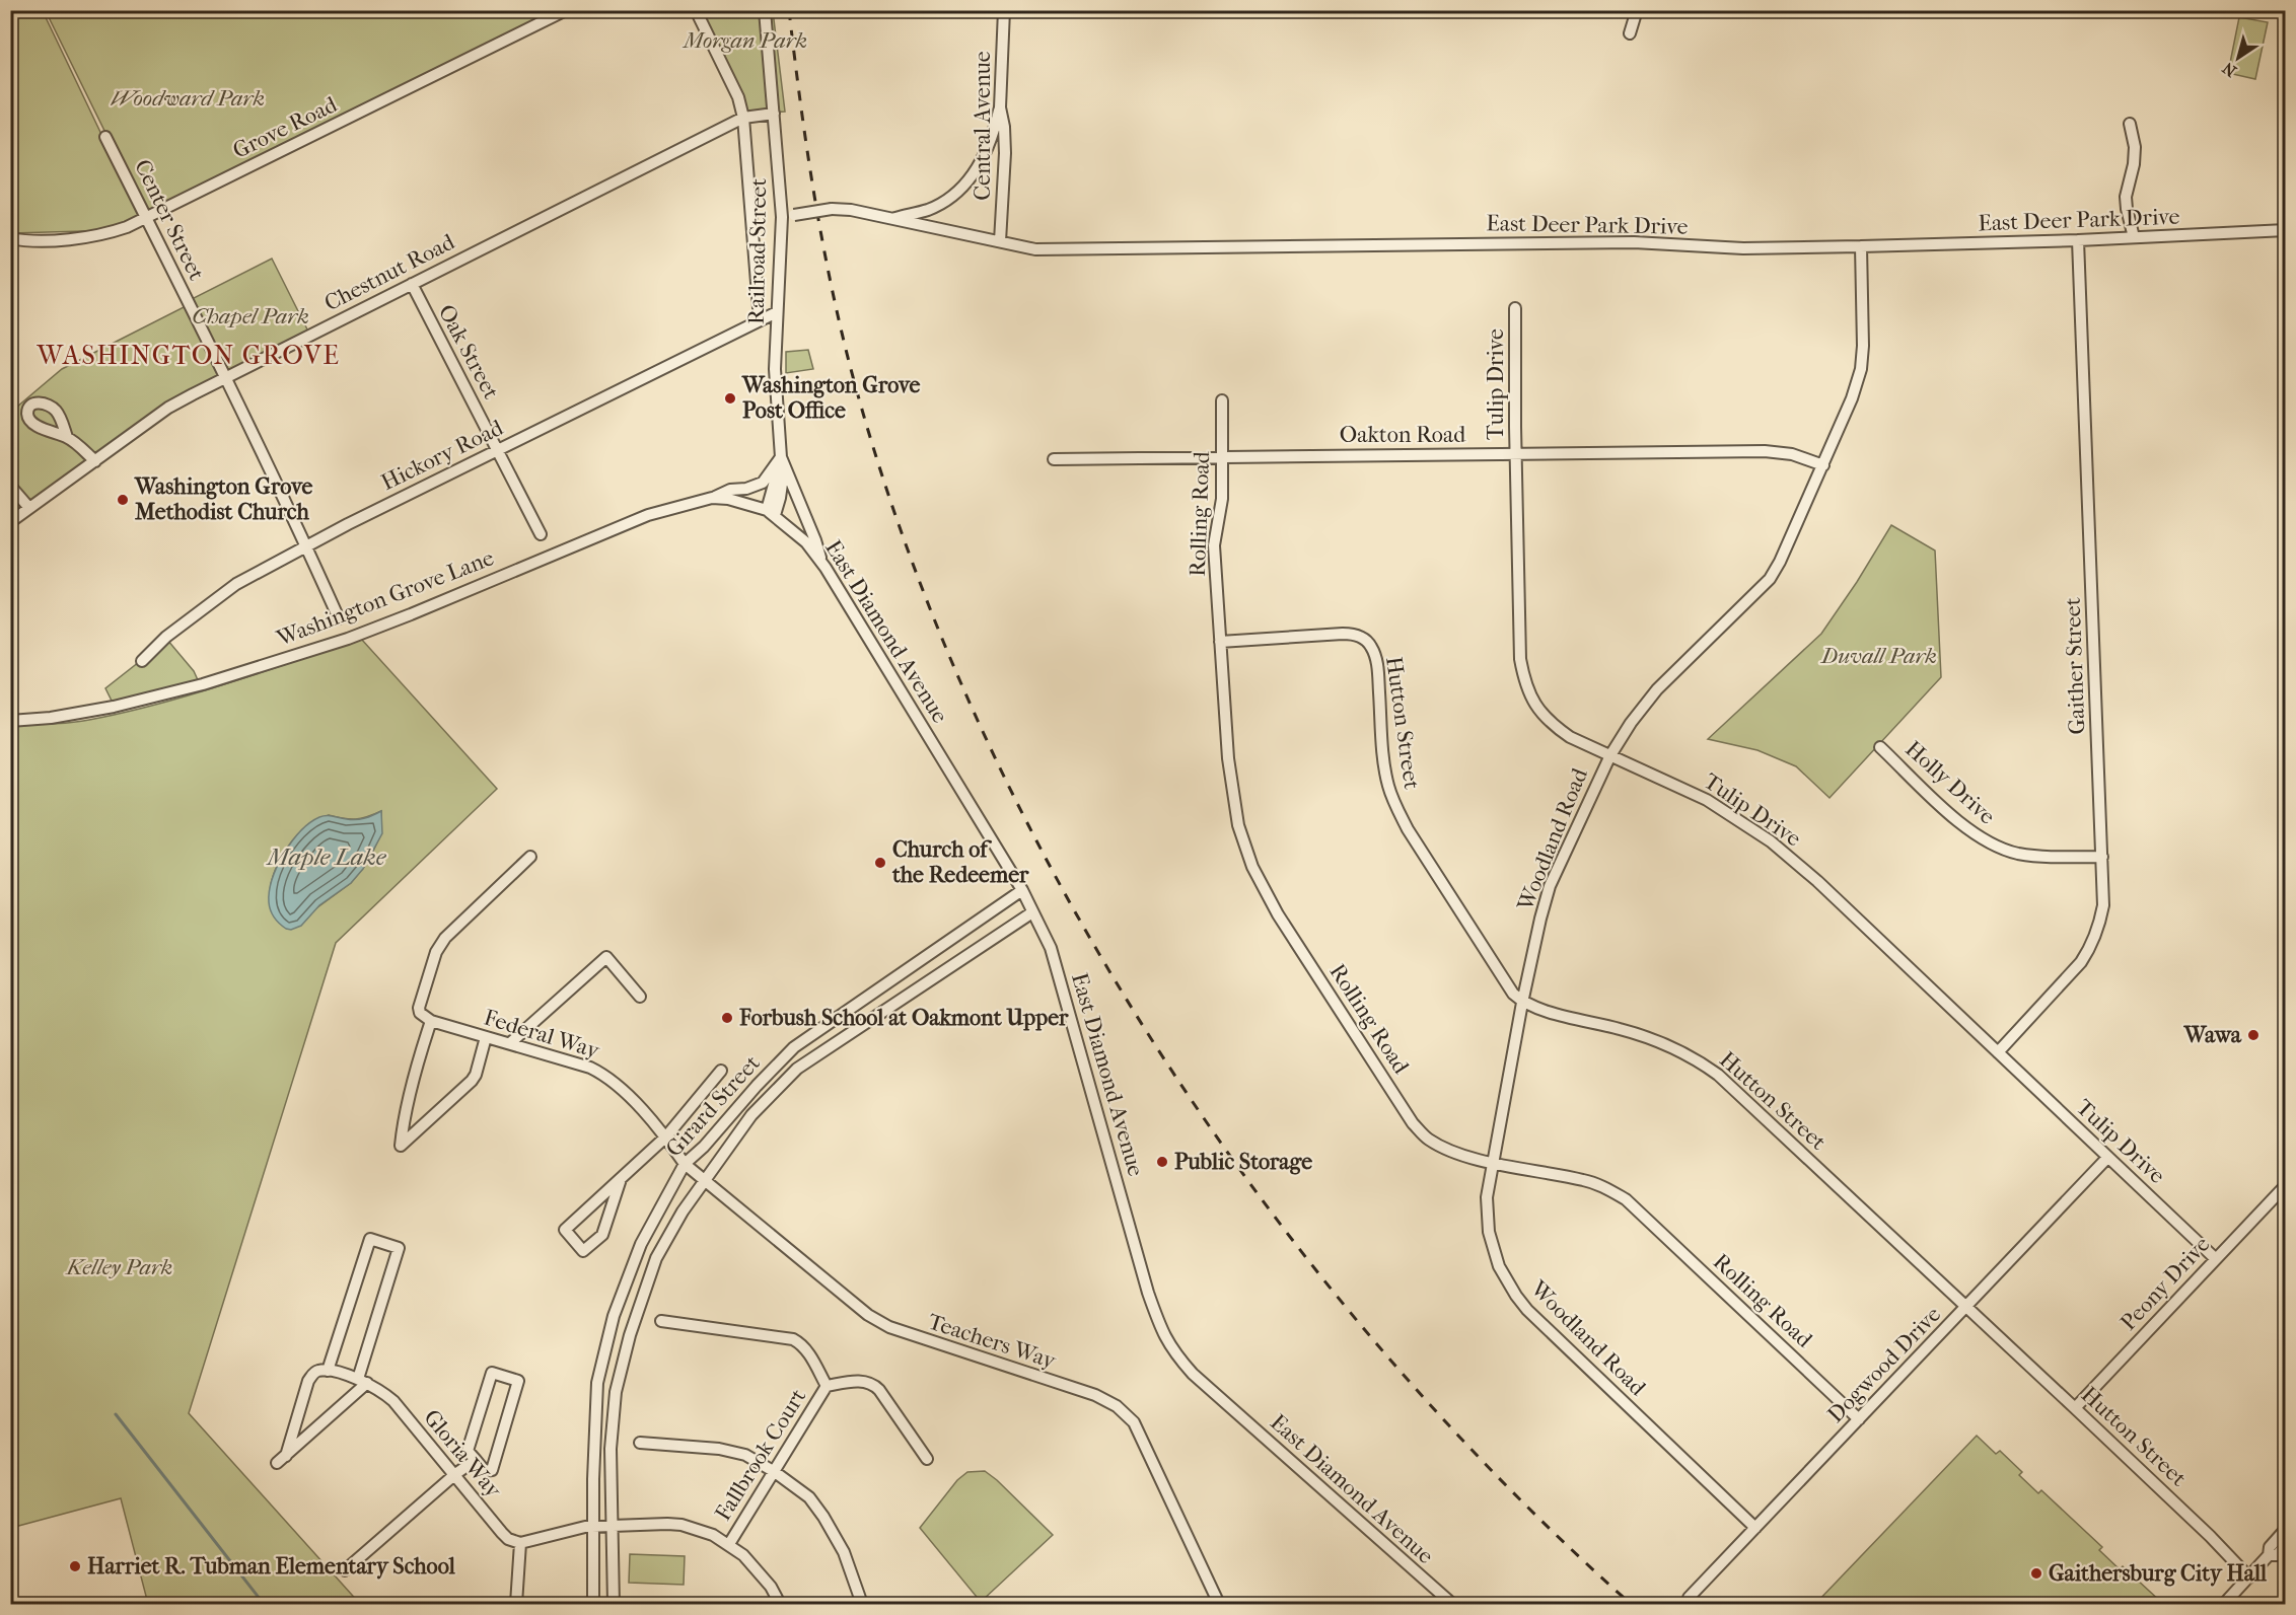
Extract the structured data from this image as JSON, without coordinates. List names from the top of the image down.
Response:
{
  "streets": {
    "street": [
      "Central Avenue",
      "Grove Road",
      "Center Street",
      "East Deer Park Drive",
      "Railroad Street",
      "Chestnut Road",
      "Oak Street",
      "Tulip Drive",
      "Oakton Road",
      "Hickory Road",
      "Rolling Road",
      "Washington Grove Lane",
      "East Diamond Avenue",
      "Gaither Street",
      "Hutton Street",
      "Holly Drive",
      "Woodland Road",
      "Federal Way",
      "Girard Street",
      "Peony Drive",
      "Teachers Way",
      "Dogwood Drive",
      "Gloria Way",
      "Fallbrook Court"
    ]
  },
  "crossings": [
    ["Central Avenue", "East Deer Park Drive"],
    ["Grove Road", "Center Street"],
    ["Center Street", "Chestnut Road"],
    ["Center Street", "Hickory Road"],
    ["East Deer Park Drive", "Railroad Street"],
    ["East Deer Park Drive", "Gaither Street"],
    ["East Deer Park Drive", "Woodland Road"],
    ["Railroad Street", "Chestnut Road"],
    ["Railroad Street", "Hickory Road"],
    ["Railroad Street", "Washington Grove Lane"],
    ["Railroad Street", "East Diamond Avenue"],
    ["Chestnut Road", "Oak Street"],
    ["Oak Street", "Hickory Road"],
    ["Tulip Drive", "Oakton Road"],
    ["Tulip Drive", "Gaither Street"],
    ["Tulip Drive", "Woodland Road"],
    ["Tulip Drive", "Peony Drive"],
    ["Tulip Drive", "Dogwood Drive"],
    ["Oakton Road", "Rolling Road"],
    ["Oakton Road", "Woodland Road"],
    ["Rolling Road", "Hutton Street"],
    ["Rolling Road", "Woodland Road"],
    ["Rolling Road", "Dogwood Drive"],
    ["Washington Grove Lane", "East Diamond Avenue"],
    ["East Diamond Avenue", "Girard Street"],
    ["Gaither Street", "Holly Drive"],
    ["Hutton Street", "Woodland Road"],
    ["Hutton Street", "Peony Drive"],
    ["Hutton Street", "Dogwood Drive"],
    ["Woodland Road", "Dogwood Drive"],
    ["Federal Way", "Girard Street"],
    ["Federal Way", "Teachers Way"],
    ["Girard Street", "Teachers Way"]
  ],
  "districts": ["WASHINGTON GROVE"],
  "water": ["Maple Lake"],
  "parks": [
    "Morgan Park",
    "Woodward Park",
    "Chapel Park",
    "Duvall Park",
    "Kelley Park"
  ],
  "places": [
    "Washington Grove Post Office",
    "Washington Grove Methodist Church",
    "Church of the Redeemer",
    "Forbush School at Oakmont Upper",
    "Wawa",
    "Public Storage",
    "Harriet R. Tubman Elementary School",
    "Gaithersburg City Hall"
  ],
  "north": "bottom left"
}
